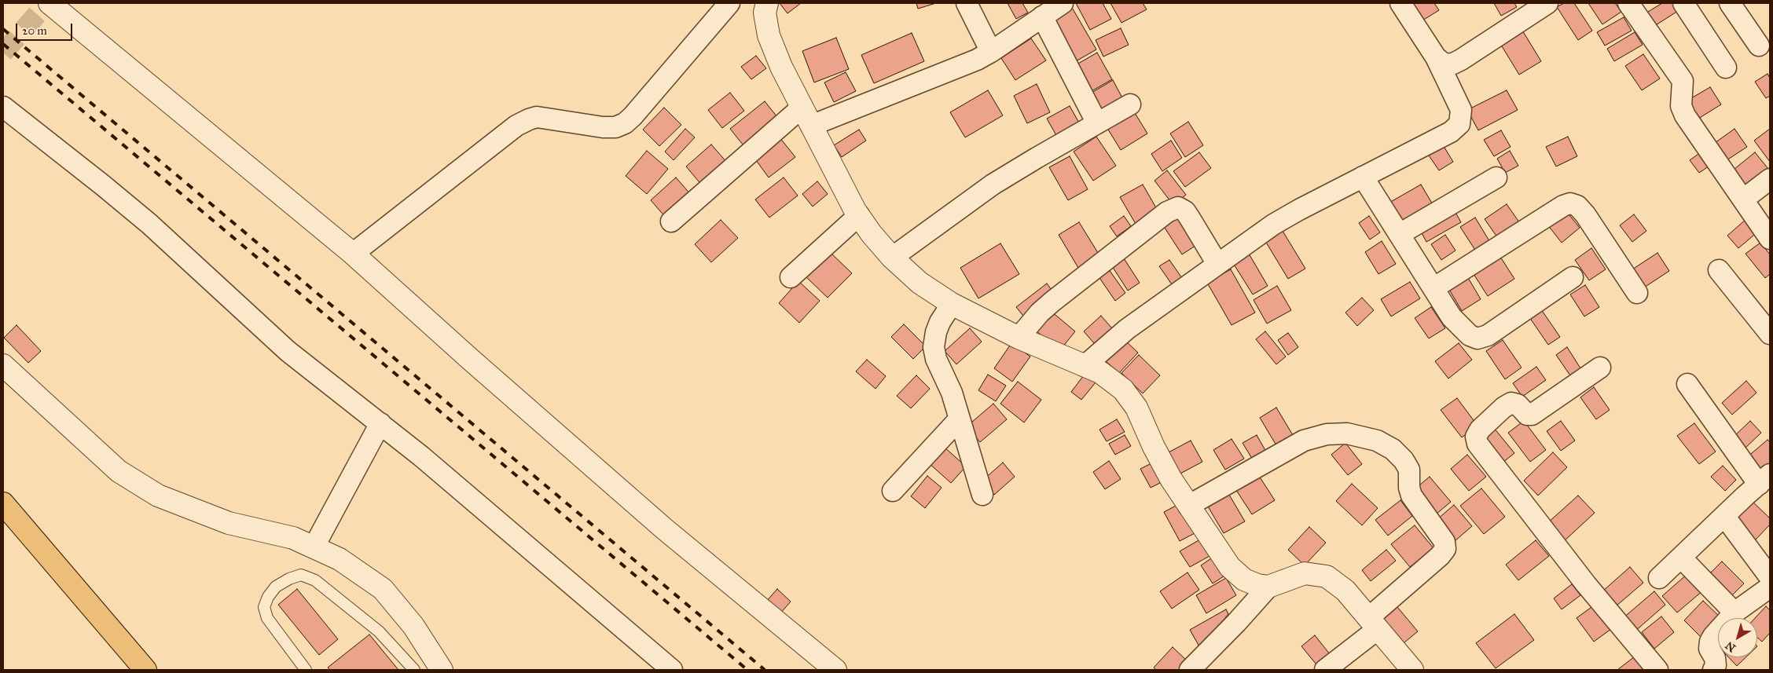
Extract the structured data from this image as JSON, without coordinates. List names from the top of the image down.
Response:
{
  "scale_bar": "20 m",
  "north": "bottom left"
}
